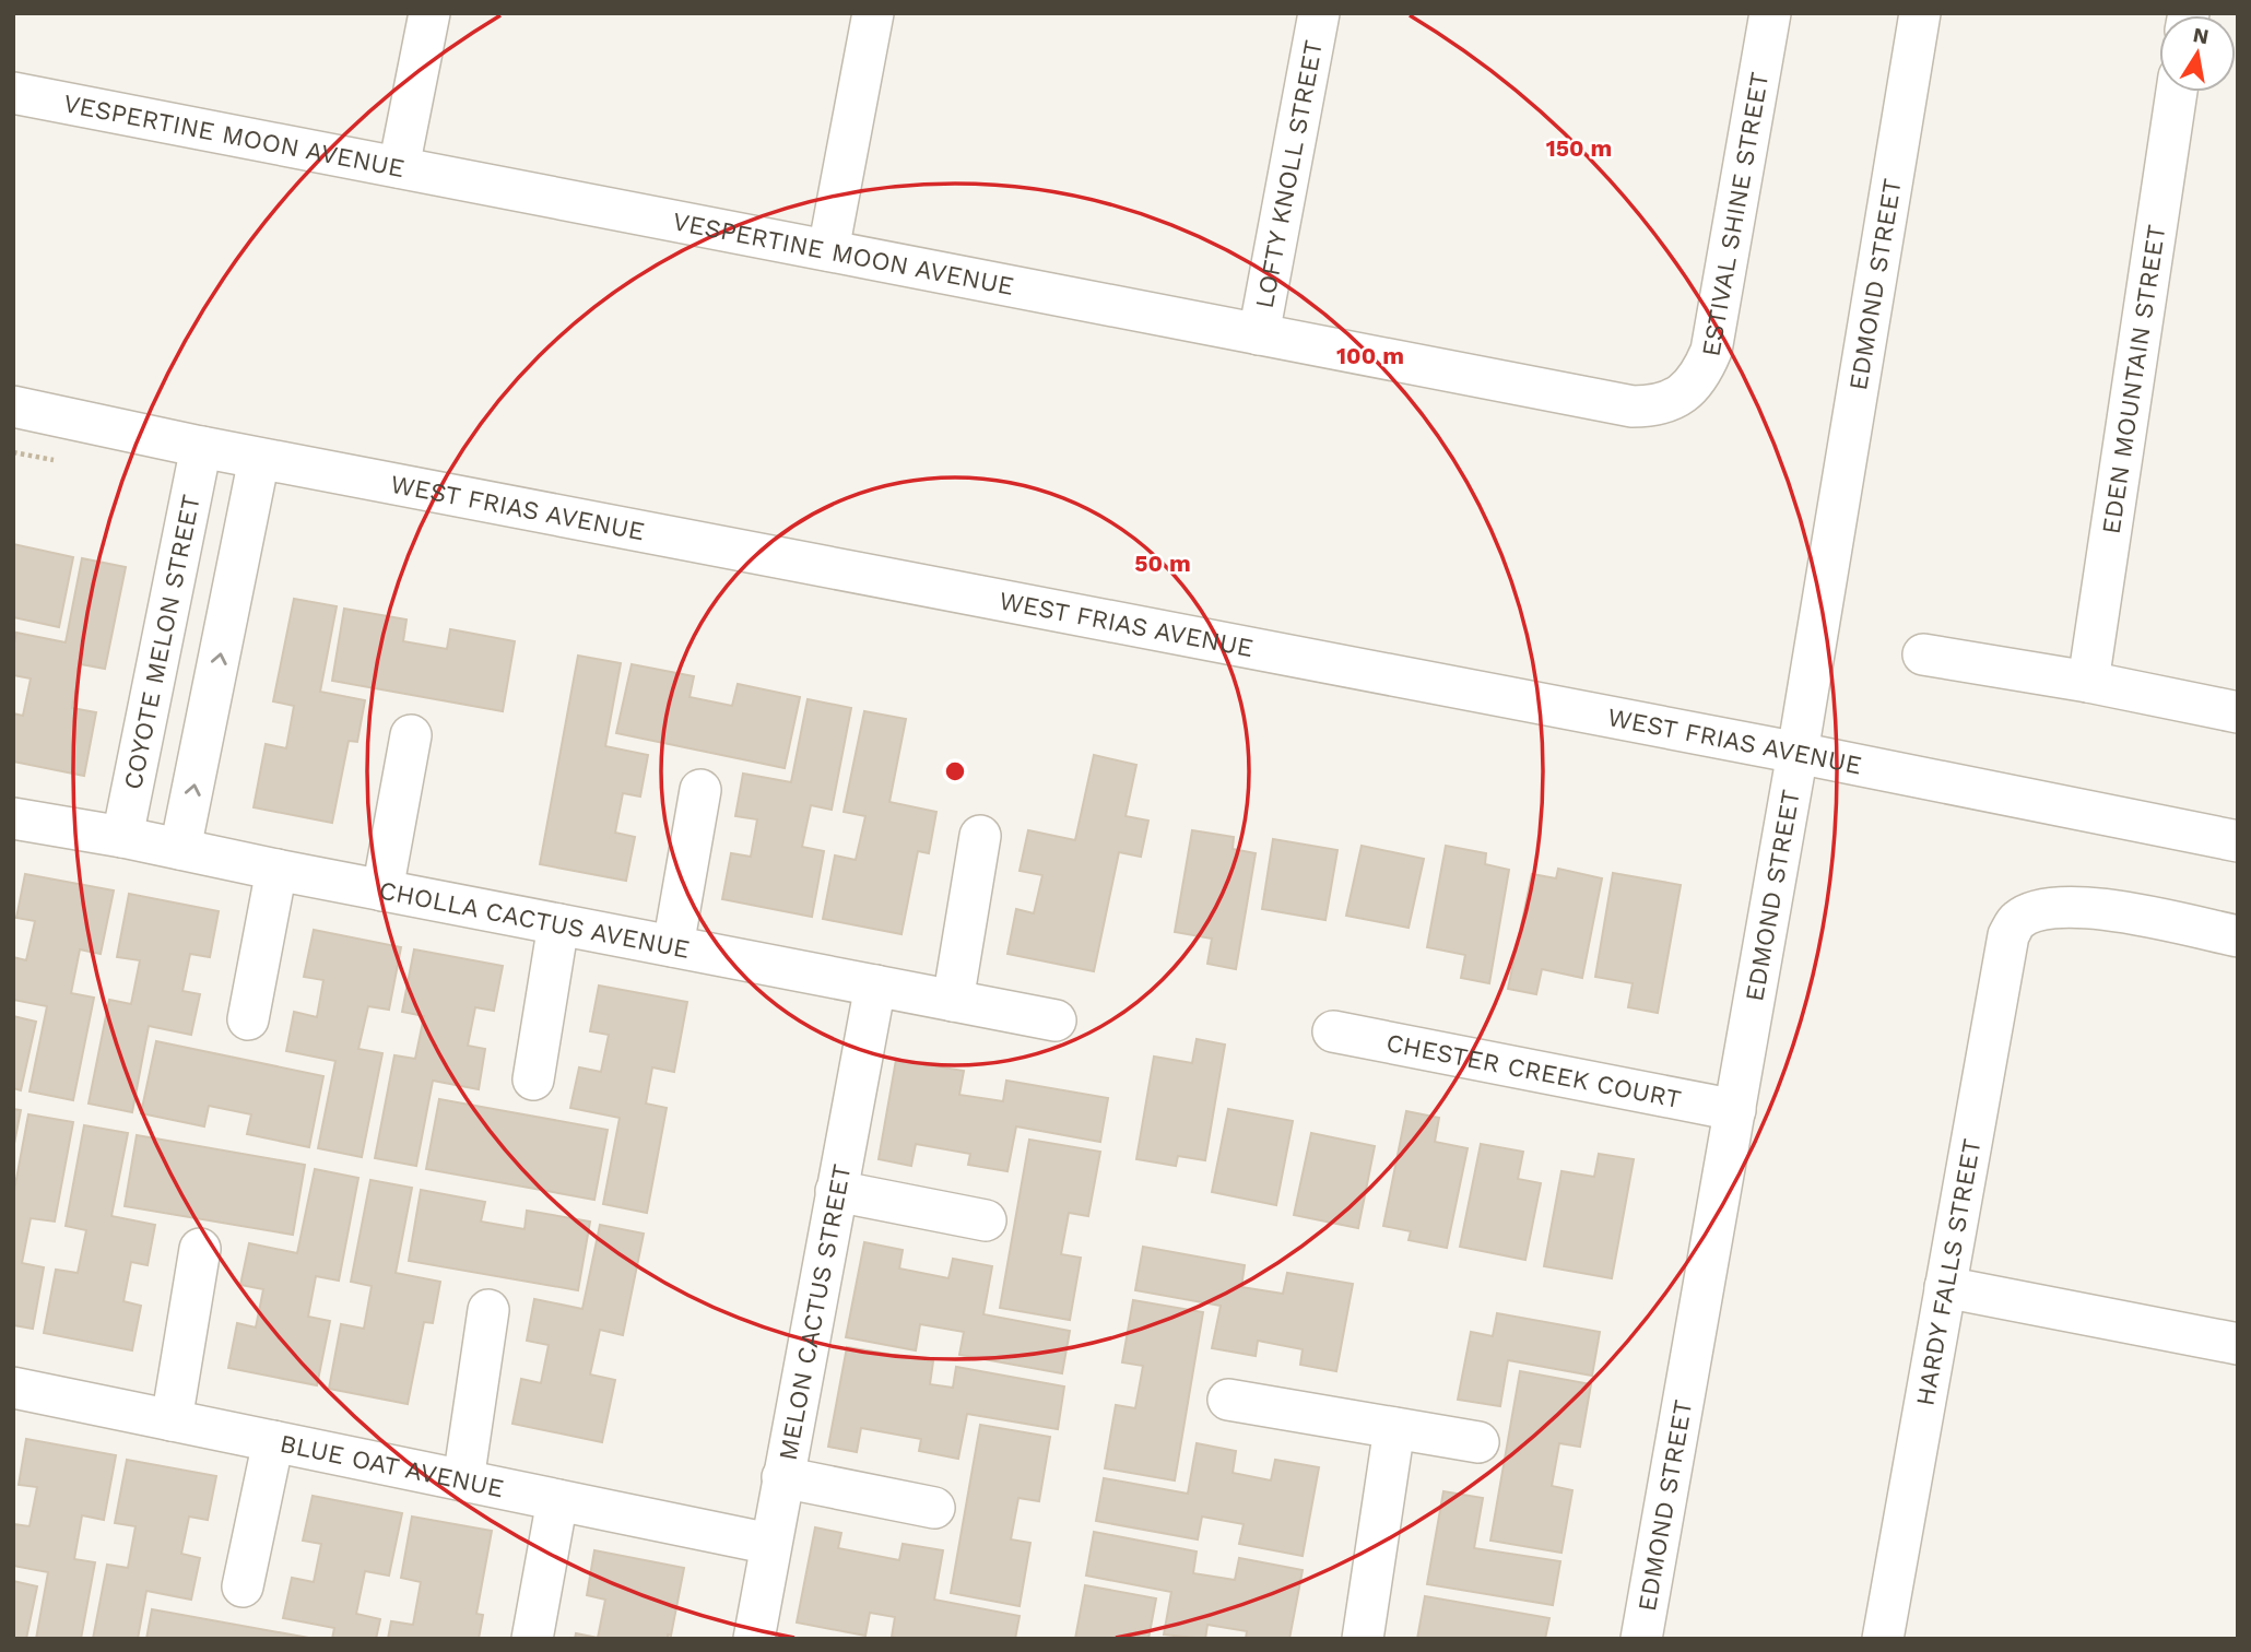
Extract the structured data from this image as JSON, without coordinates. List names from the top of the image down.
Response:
{
  "streets": {
    "street": [
      "VESPERTINE MOON AVENUE",
      "LOFTY KNOLL STREET",
      "ESTIVAL SHINE STREET",
      "EDMOND STREET",
      "EDEN MOUNTAIN STREET",
      "WEST FRIAS AVENUE",
      "COYOTE MELON STREET",
      "CHOLLA CACTUS AVENUE",
      "CHESTER CREEK COURT",
      "HARDY FALLS STREET",
      "MELON CACTUS STREET",
      "BLUE OAT AVENUE"
    ]
  },
  "crossings": [
    ["VESPERTINE MOON AVENUE", "LOFTY KNOLL STREET"],
    ["VESPERTINE MOON AVENUE", "ESTIVAL SHINE STREET"],
    ["EDMOND STREET", "WEST FRIAS AVENUE"],
    ["EDMOND STREET", "CHESTER CREEK COURT"],
    ["WEST FRIAS AVENUE", "COYOTE MELON STREET"],
    ["COYOTE MELON STREET", "CHOLLA CACTUS AVENUE"],
    ["CHOLLA CACTUS AVENUE", "MELON CACTUS STREET"],
    ["MELON CACTUS STREET", "BLUE OAT AVENUE"]
  ],
  "north": "top",
  "rings": ["150 m", "100 m", "50 m"]
}
